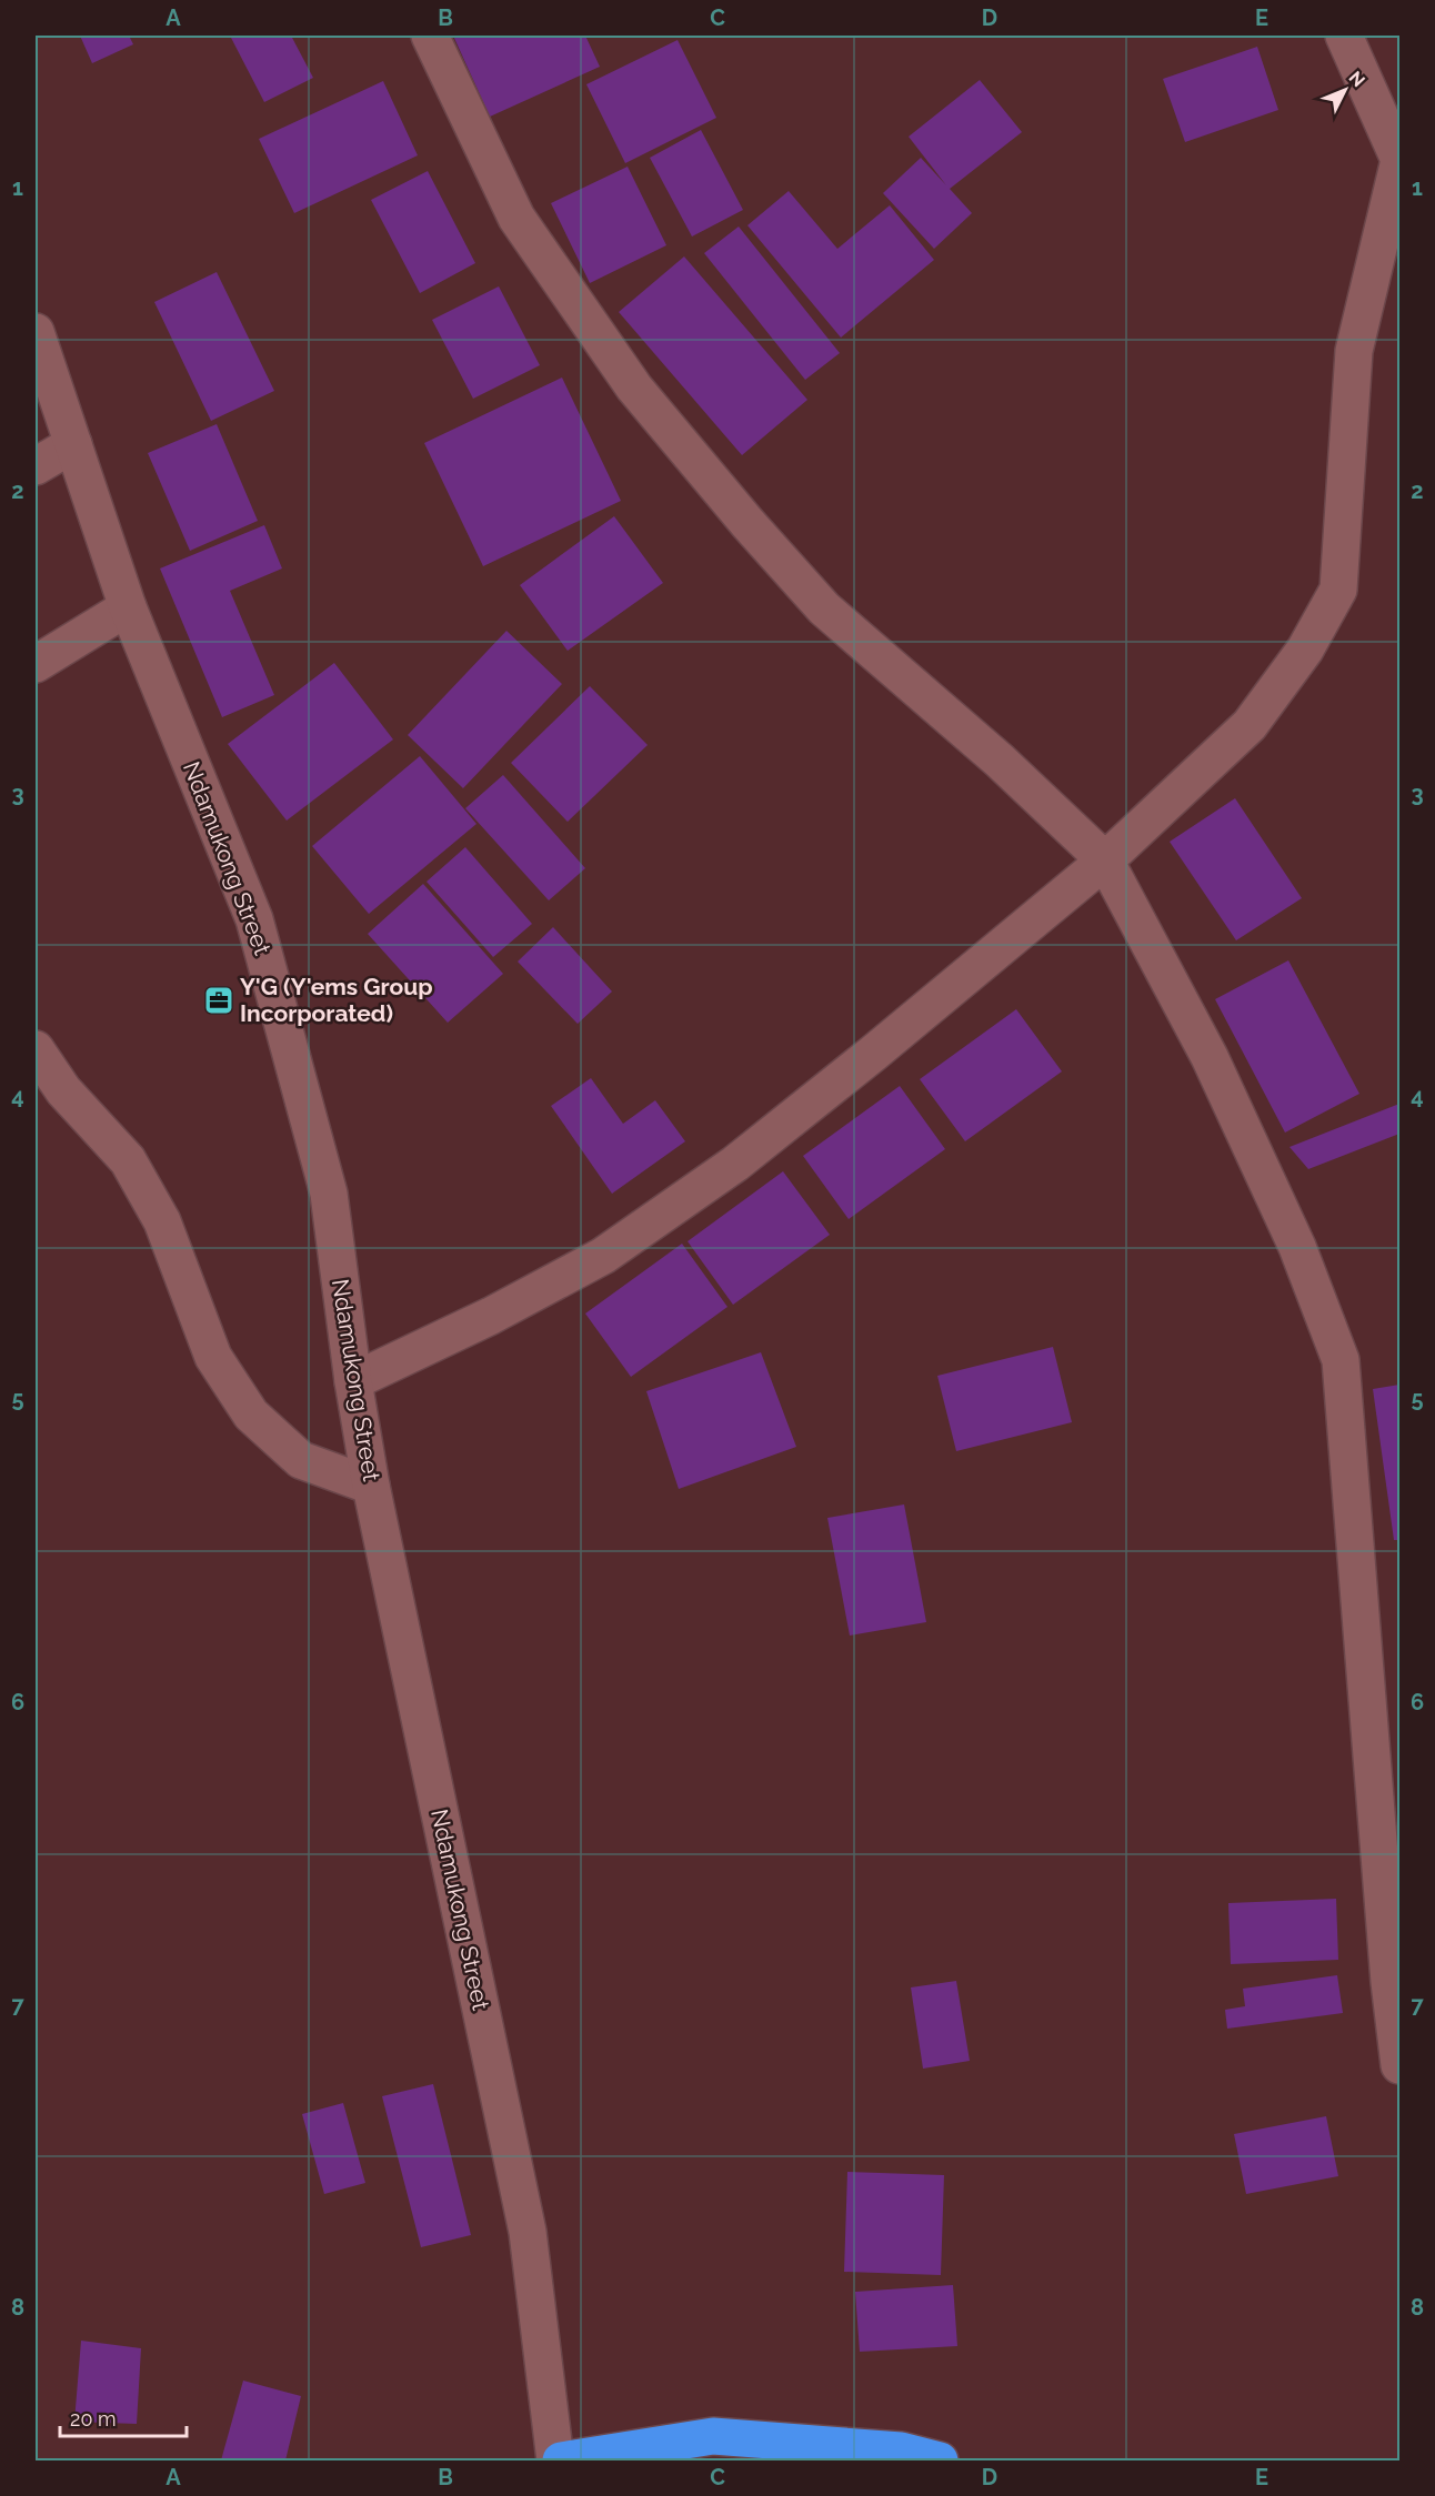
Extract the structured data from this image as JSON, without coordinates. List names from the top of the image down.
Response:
{
  "streets": {
    "street": ["Ndamukong Street"]
  },
  "places": {
    "office": ["Y'G (Y'ems Group Incorporated)"]
  },
  "scale_bar": "20 m",
  "north": "top right",
  "grid": {
    "columns": [
      "A",
      "B",
      "C",
      "D",
      "E"
    ],
    "rows": [
      "1",
      "2",
      "3",
      "4",
      "5",
      "6",
      "7",
      "8"
    ]
  }
}
